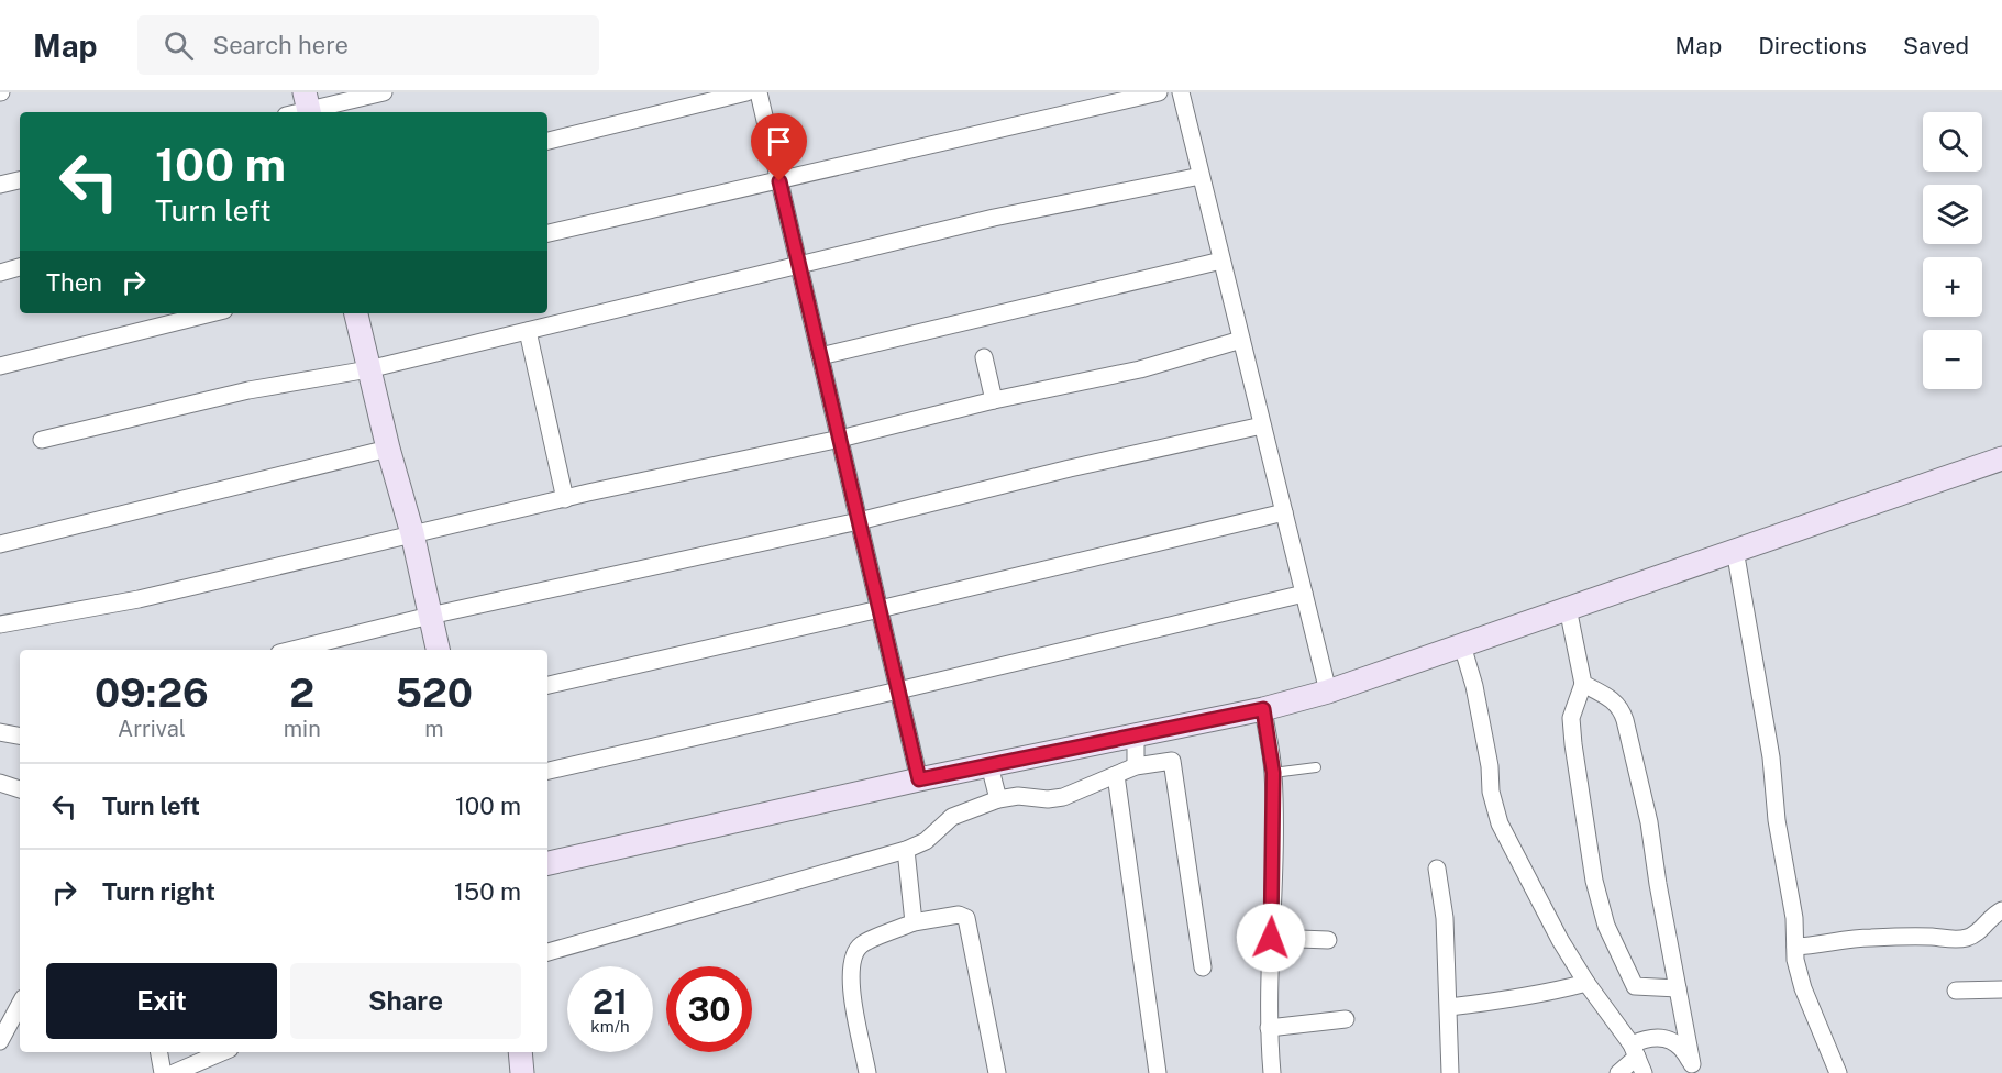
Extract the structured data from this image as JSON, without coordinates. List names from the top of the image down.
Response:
{
  "page": {
    "header": "Map",
    "search": "Search here",
    "nav": ["Map", "Directions", "Saved"],
    "map_buttons": ["+", "−"],
    "turn": ["100 m", "Turn left"],
    "then": "Then",
    "eta": [
      "09:26",
      "Arrival",
      "2",
      "min",
      "520",
      "m"
    ],
    "list": [
      {
        "name": "Turn left",
        "value": "100 m"
      },
      {
        "name": "Turn right",
        "value": "150 m"
      }
    ],
    "buttons": ["Exit", "Share"],
    "speed": "21 km/h",
    "limit": "30"
  }
}
